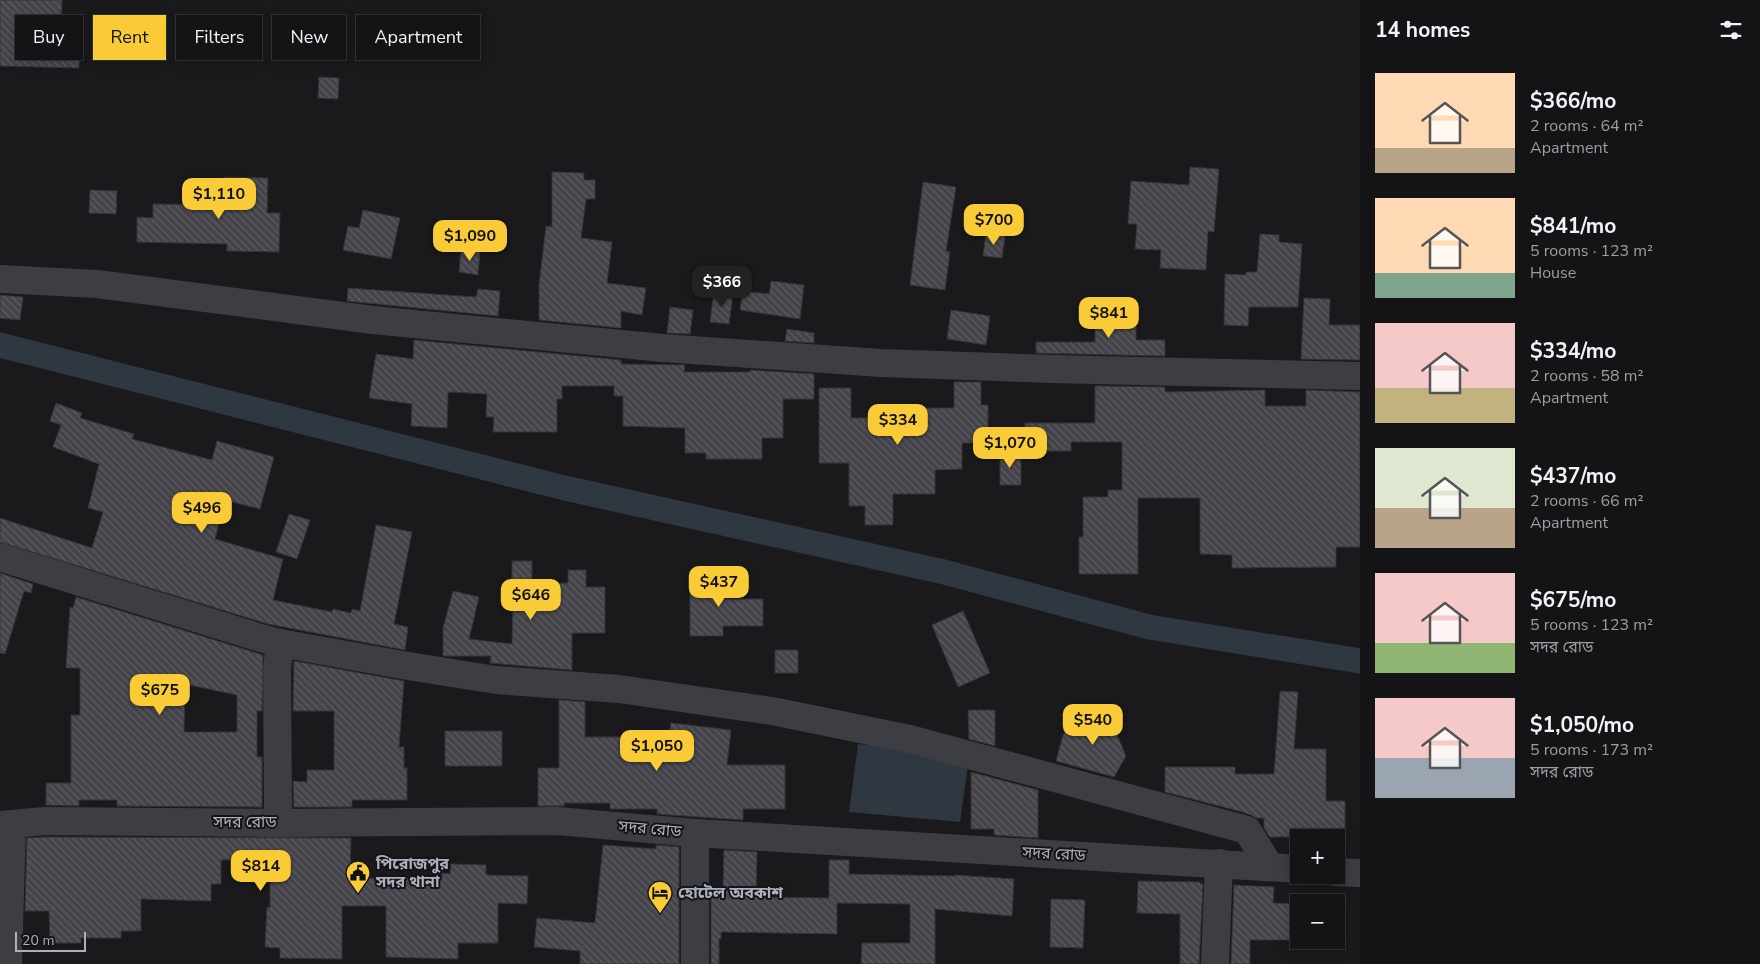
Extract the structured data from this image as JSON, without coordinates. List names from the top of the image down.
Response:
{
  "streets": {
    "street": ["সদর রোড"]
  },
  "places": {
    "public building": ["পিরোজপুর সদর থানা"],
    "hotel": ["হোটেল অবকাশ"]
  },
  "scale_bar": "20 m",
  "page": {
    "heading": "14 homes",
    "chip": [
      "Buy",
      "Rent",
      "Filters",
      "New",
      "Apartment"
    ],
    "list": [
      {
        "name": "$366/mo",
        "note": "2 rooms · 64 m² · Apartment"
      },
      {
        "name": "$841/mo",
        "note": "5 rooms · 123 m² · House"
      },
      {
        "name": "$334/mo",
        "note": "2 rooms · 58 m² · Apartment"
      },
      {
        "name": "$437/mo",
        "note": "2 rooms · 66 m² · Apartment"
      },
      {
        "name": "$675/mo",
        "note": "5 rooms · 123 m² · সদর রোড"
      },
      {
        "name": "$1,050/mo",
        "note": "5 rooms · 173 m² · সদর রোড"
      }
    ],
    "price": [
      "$1,110",
      "$700",
      "$1,090",
      "$366",
      "$841",
      "$334",
      "$1,070",
      "$496",
      "$437",
      "$646",
      "$675",
      "$540",
      "$1,050",
      "$814"
    ],
    "map_buttons": ["+", "−"],
    "scale": "20 m"
  }
}
